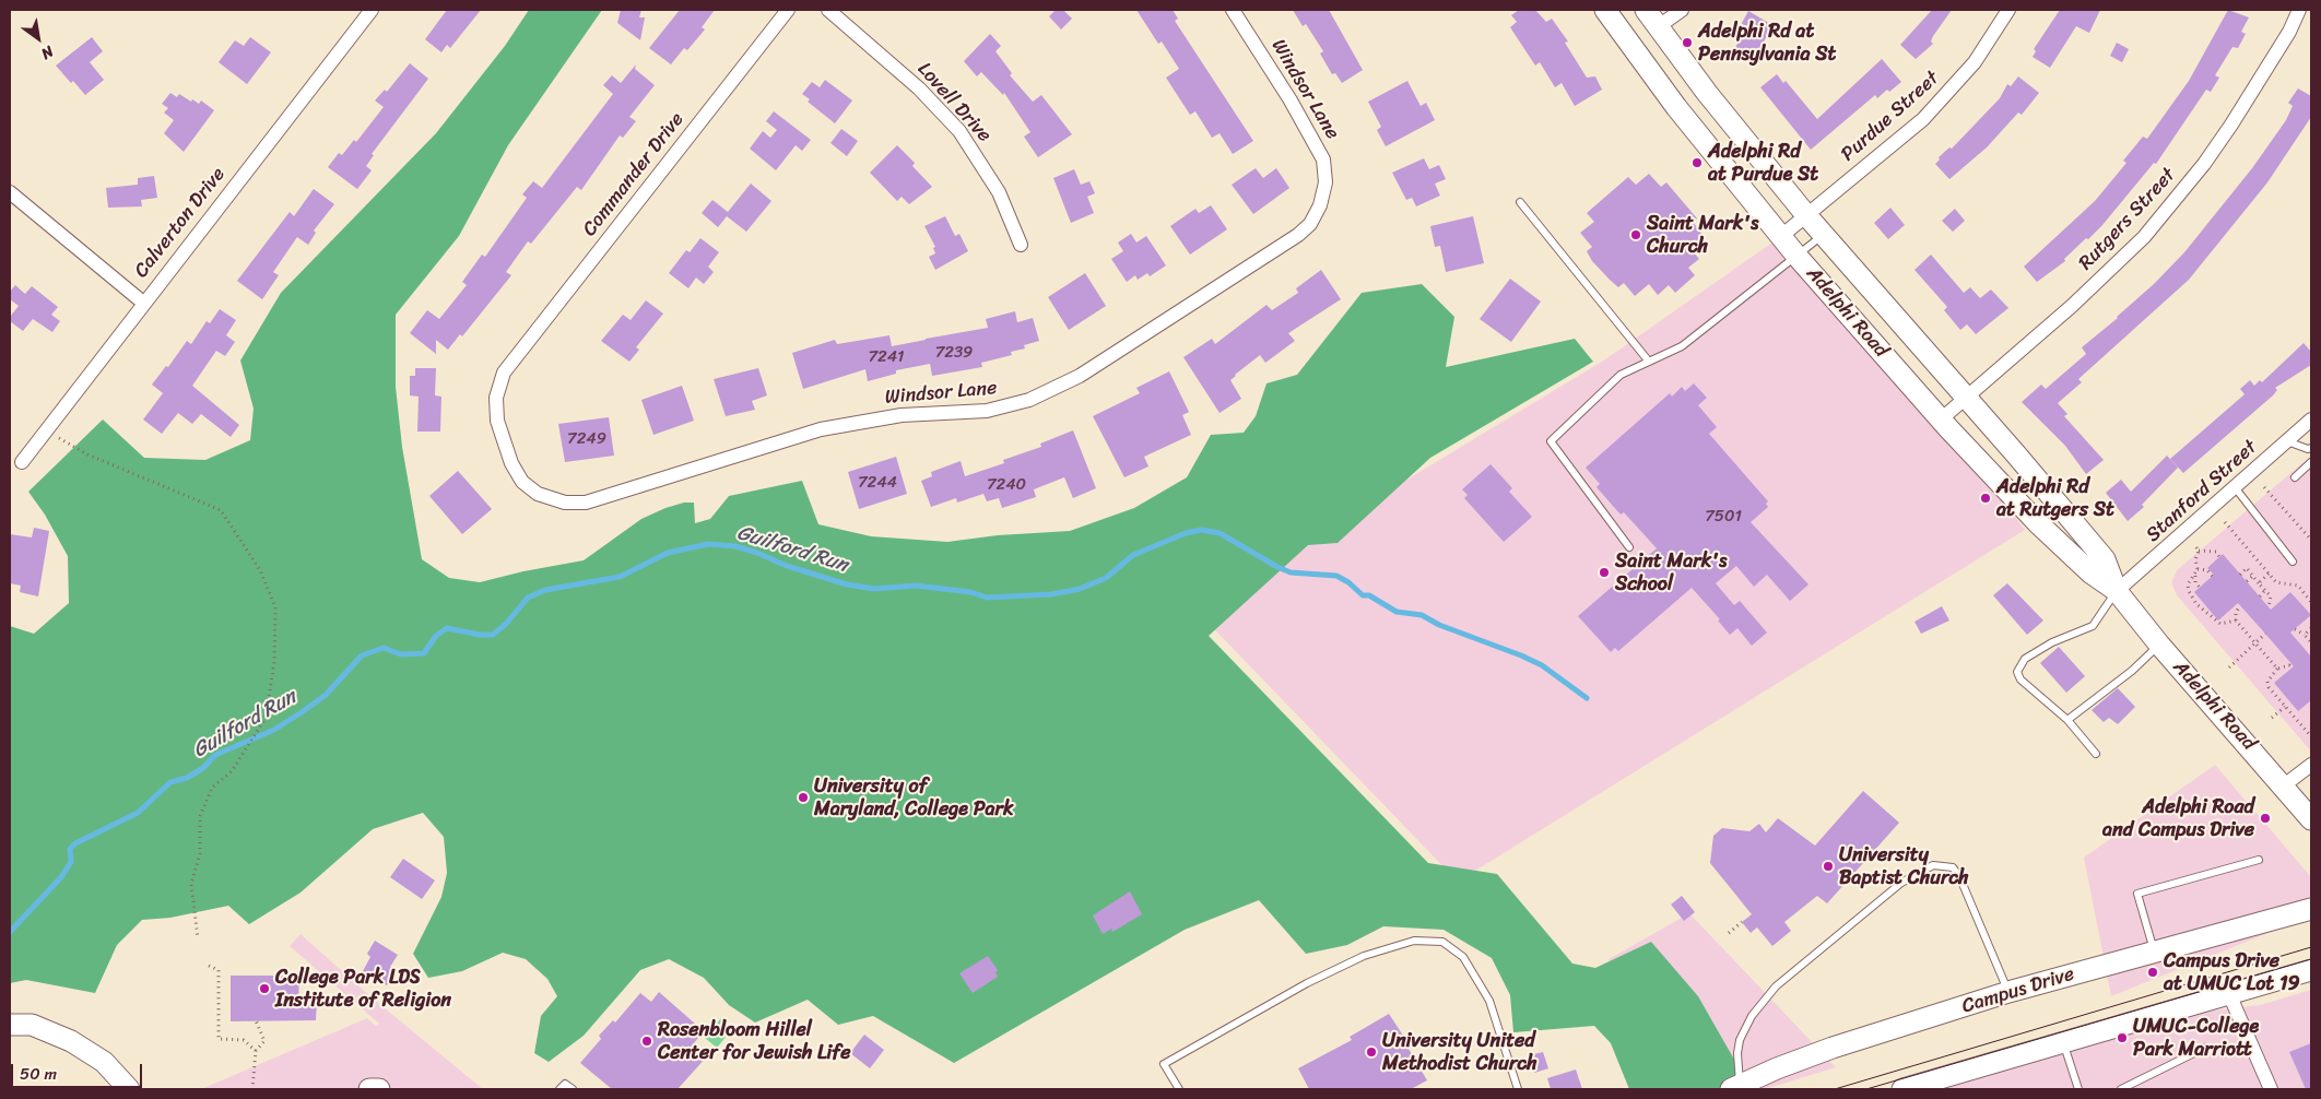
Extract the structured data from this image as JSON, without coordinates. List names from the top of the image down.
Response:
{
  "streets": {
    "main road": ["Adelphi Road", "Campus Drive"],
    "street": [
      "Windsor Lane",
      "Lovell Drive",
      "Purdue Street",
      "Commander Drive",
      "Rutgers Street",
      "Calverton Drive",
      "Stanford Street"
    ]
  },
  "crossings": [
    ["Windsor Lane", "Commander Drive"],
    ["Purdue Street", "Adelphi Road"],
    ["Rutgers Street", "Adelphi Road"],
    ["Adelphi Road", "Stanford Street"]
  ],
  "water": ["Guilford Run"],
  "places": [
    "Adelphi Rd at Pennsylvania St",
    "Adelphi Rd at Purdue St",
    "Saint Mark's Church",
    "Adelphi Rd at Rutgers St",
    "Saint Mark's School",
    "University of Maryland, College Park",
    "Adelphi Road and Campus Drive",
    "University Baptist Church",
    "Campus Drive at UMUC Lot 19",
    "College Park LDS Institute of Religion",
    "UMUC-College Park Marriott",
    "Rosenbloom Hillel Center for Jewish Life",
    "University United Methodist Church"
  ],
  "house_numbers": [
    "7239",
    "7241",
    "7249",
    "7244",
    "7240",
    "7501"
  ],
  "scale_bar": "50 m",
  "north": "bottom right"
}
